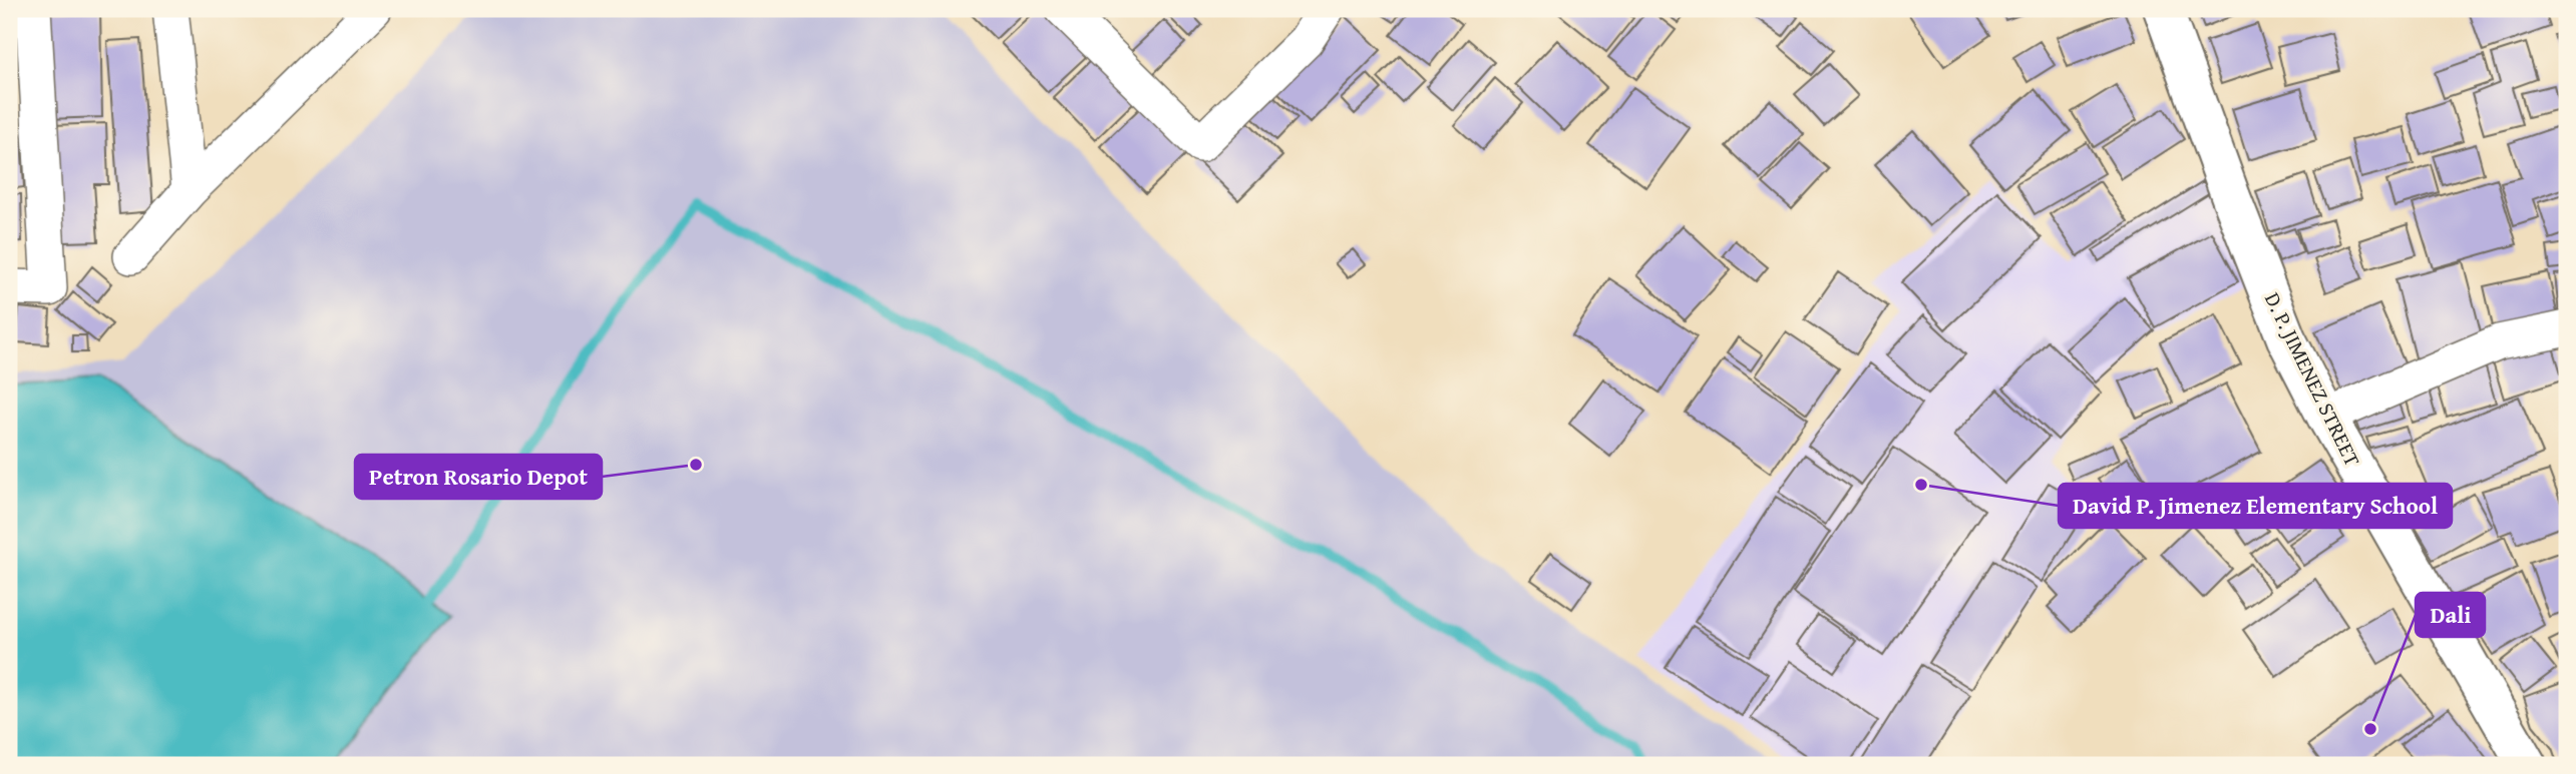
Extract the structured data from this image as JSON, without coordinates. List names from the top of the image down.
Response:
{
  "streets": {
    "street": ["D. P. JIMENEZ STREET"]
  },
  "places": ["Petron Rosario Depot", "David P. Jimenez Elementary School", "Dali"]
}
